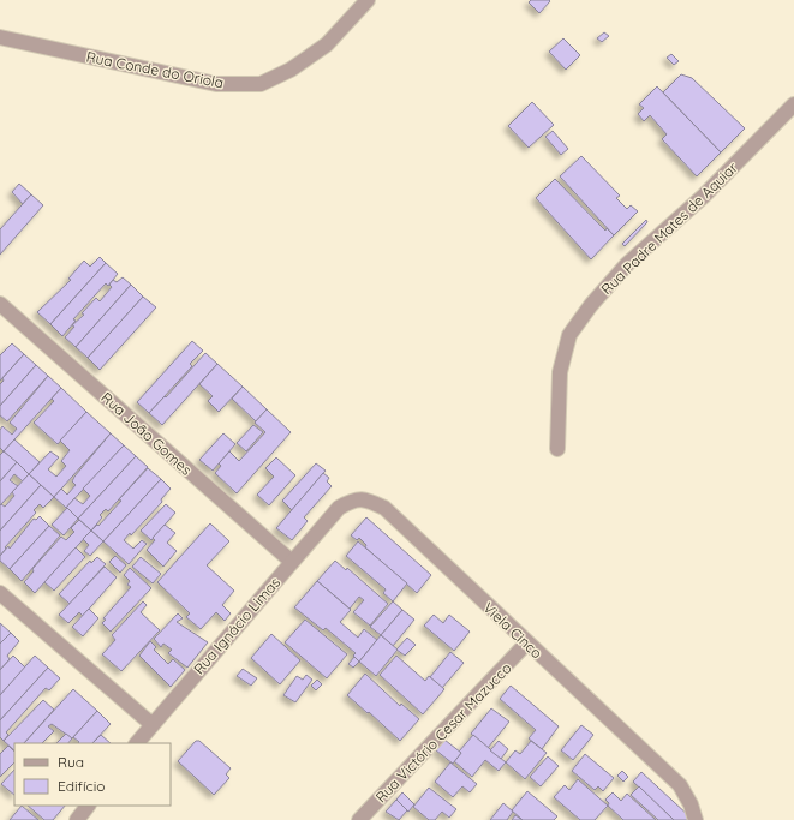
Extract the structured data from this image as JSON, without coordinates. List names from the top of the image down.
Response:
{
  "streets": {
    "street": [
      "Rua Conde do Oriola",
      "Rua Padre Mates de Aquiar",
      "Rua João Gomes",
      "Rua Ignácio Limas",
      "Viela Cinco",
      "Rua Victório Cesar Mazucco"
    ]
  },
  "crossings": [
    ["Rua João Gomes", "Rua Ignácio Limas"],
    ["Rua Ignácio Limas", "Viela Cinco"],
    ["Viela Cinco", "Rua Victório Cesar Mazucco"]
  ],
  "legend": ["Rua", "Edifício"]
}
